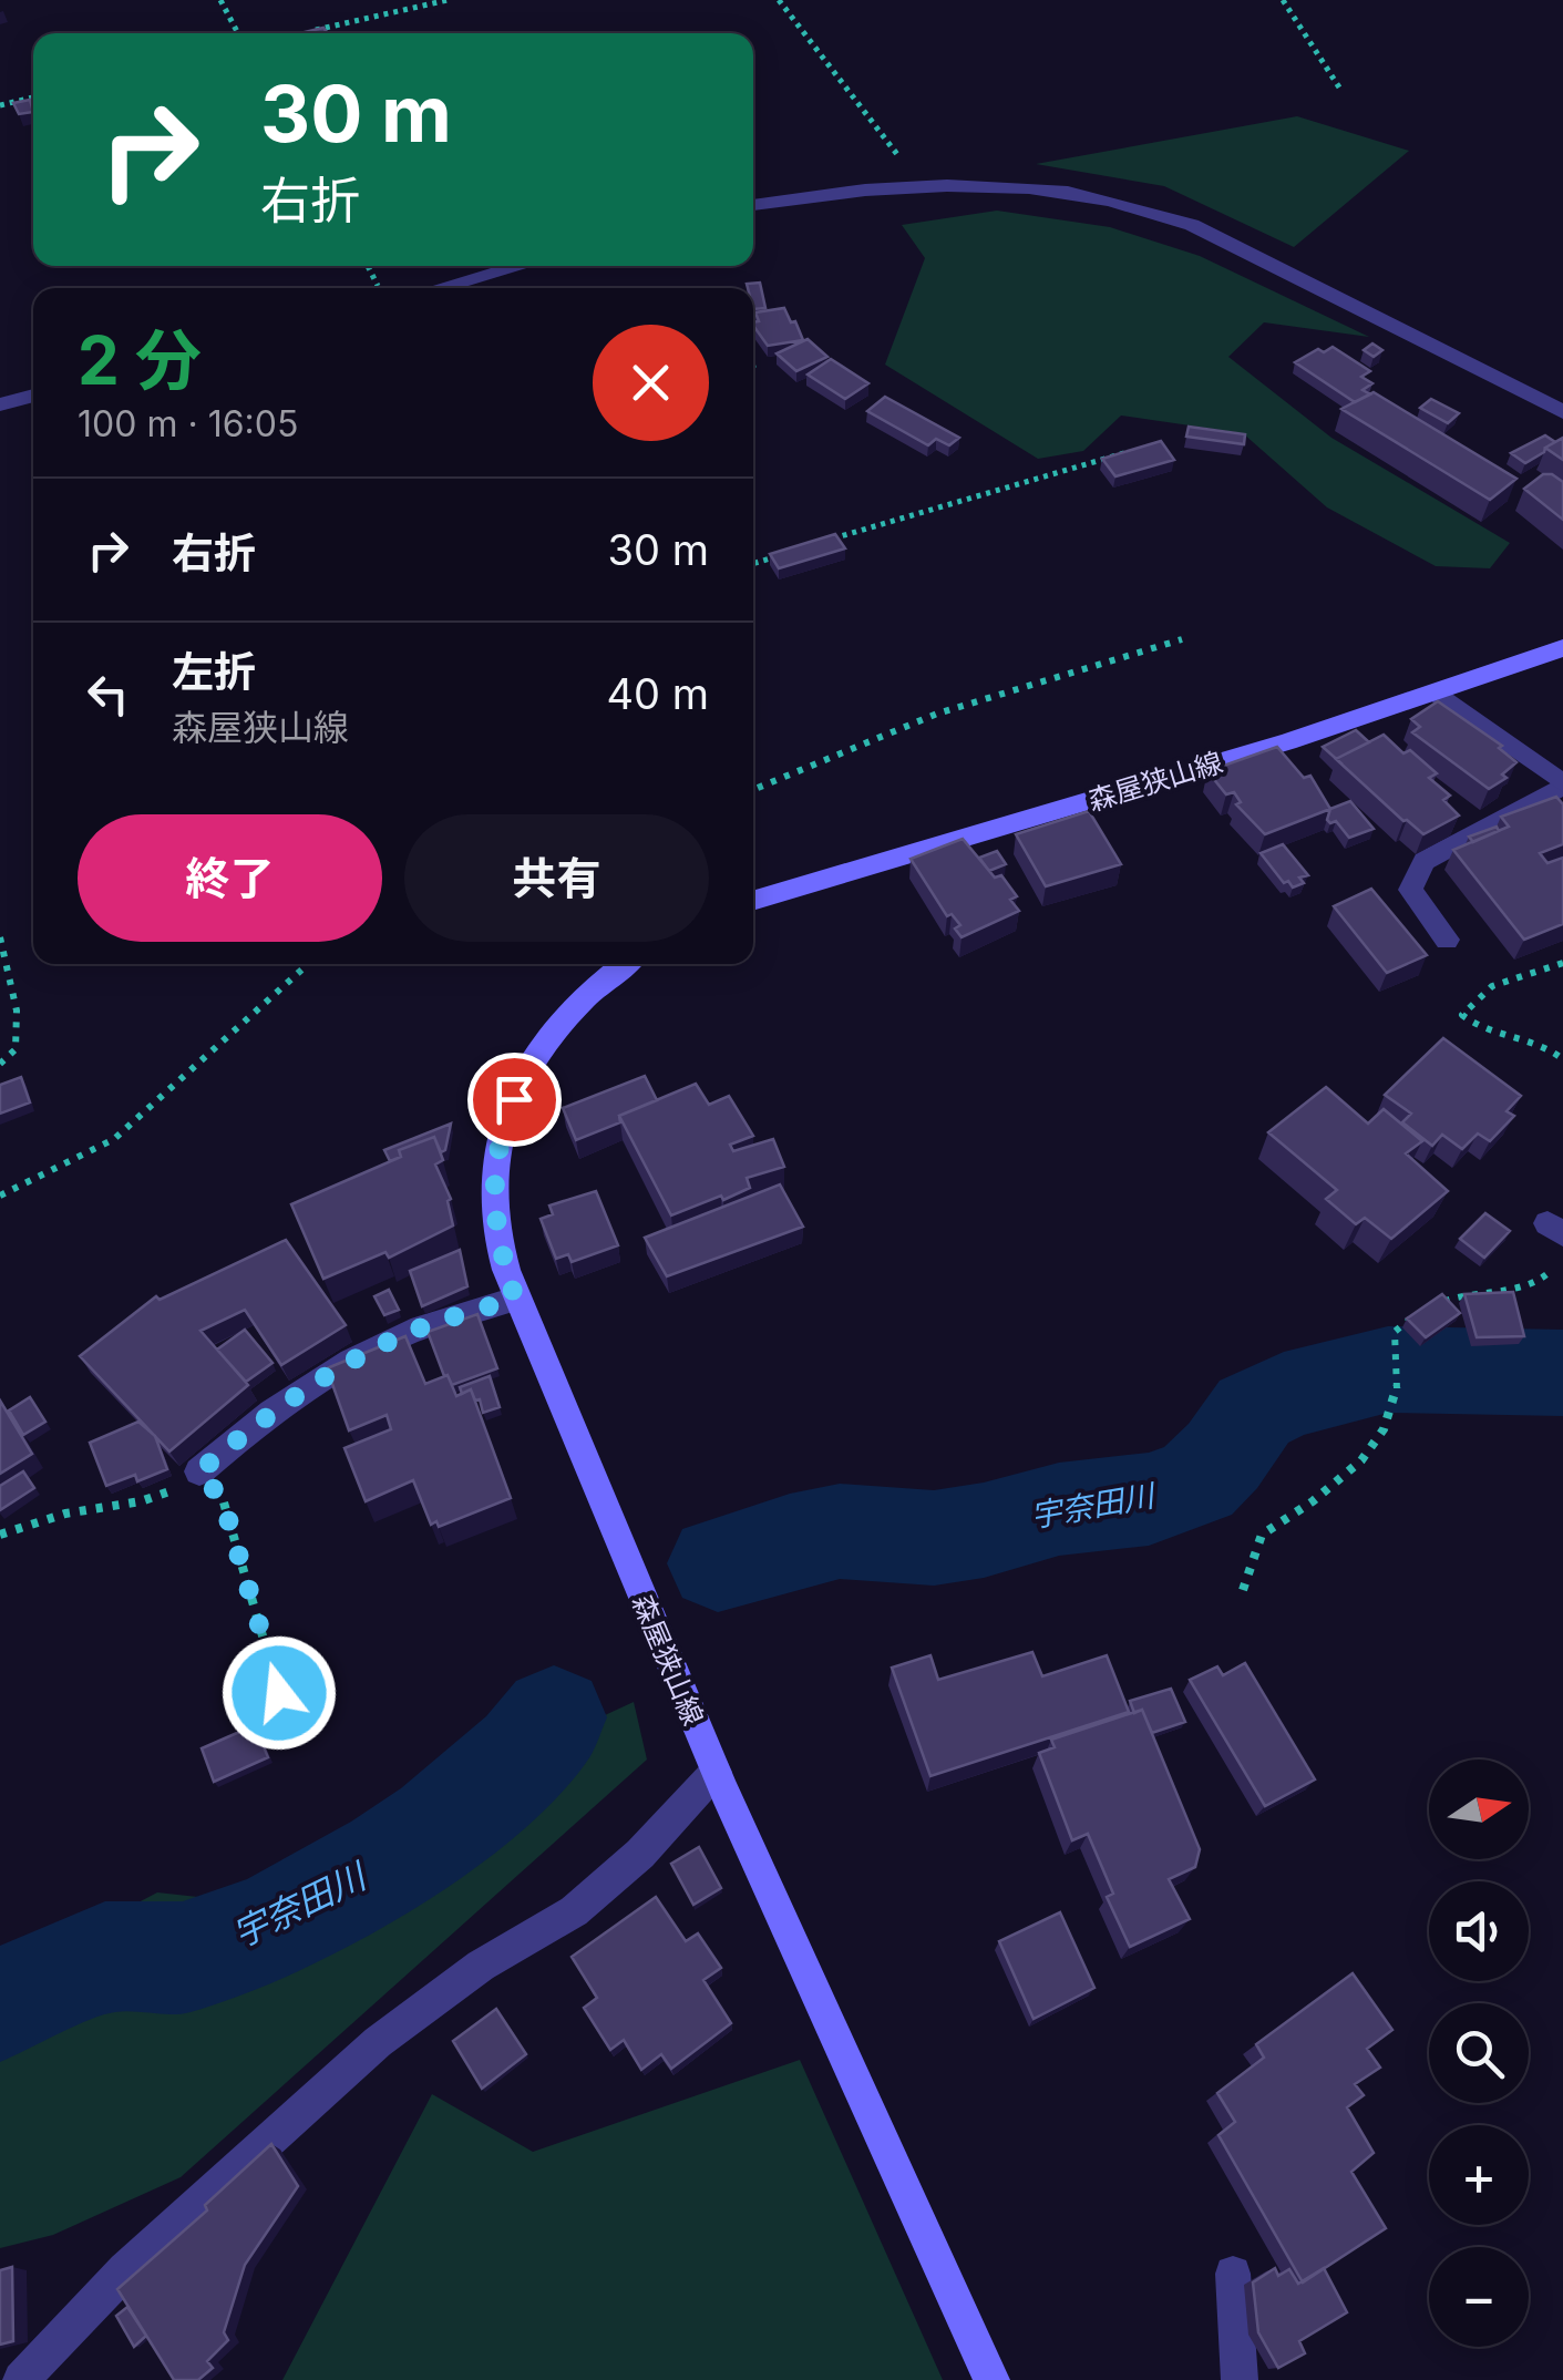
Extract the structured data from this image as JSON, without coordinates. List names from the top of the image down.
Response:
{
  "streets": {
    "main road": ["森屋狭山線"]
  },
  "water": ["宇奈田川"],
  "north": "right",
  "page": {
    "turn": ["30 m", "右折"],
    "heading": ["2 分", "100 m · 16:05"],
    "list": [
      {
        "name": "右折",
        "value": "30 m"
      },
      {
        "name": "左折",
        "note": "森屋狭山線",
        "value": "40 m"
      }
    ],
    "buttons": ["終了", "共有"],
    "map_buttons": ["+", "−"]
  }
}
